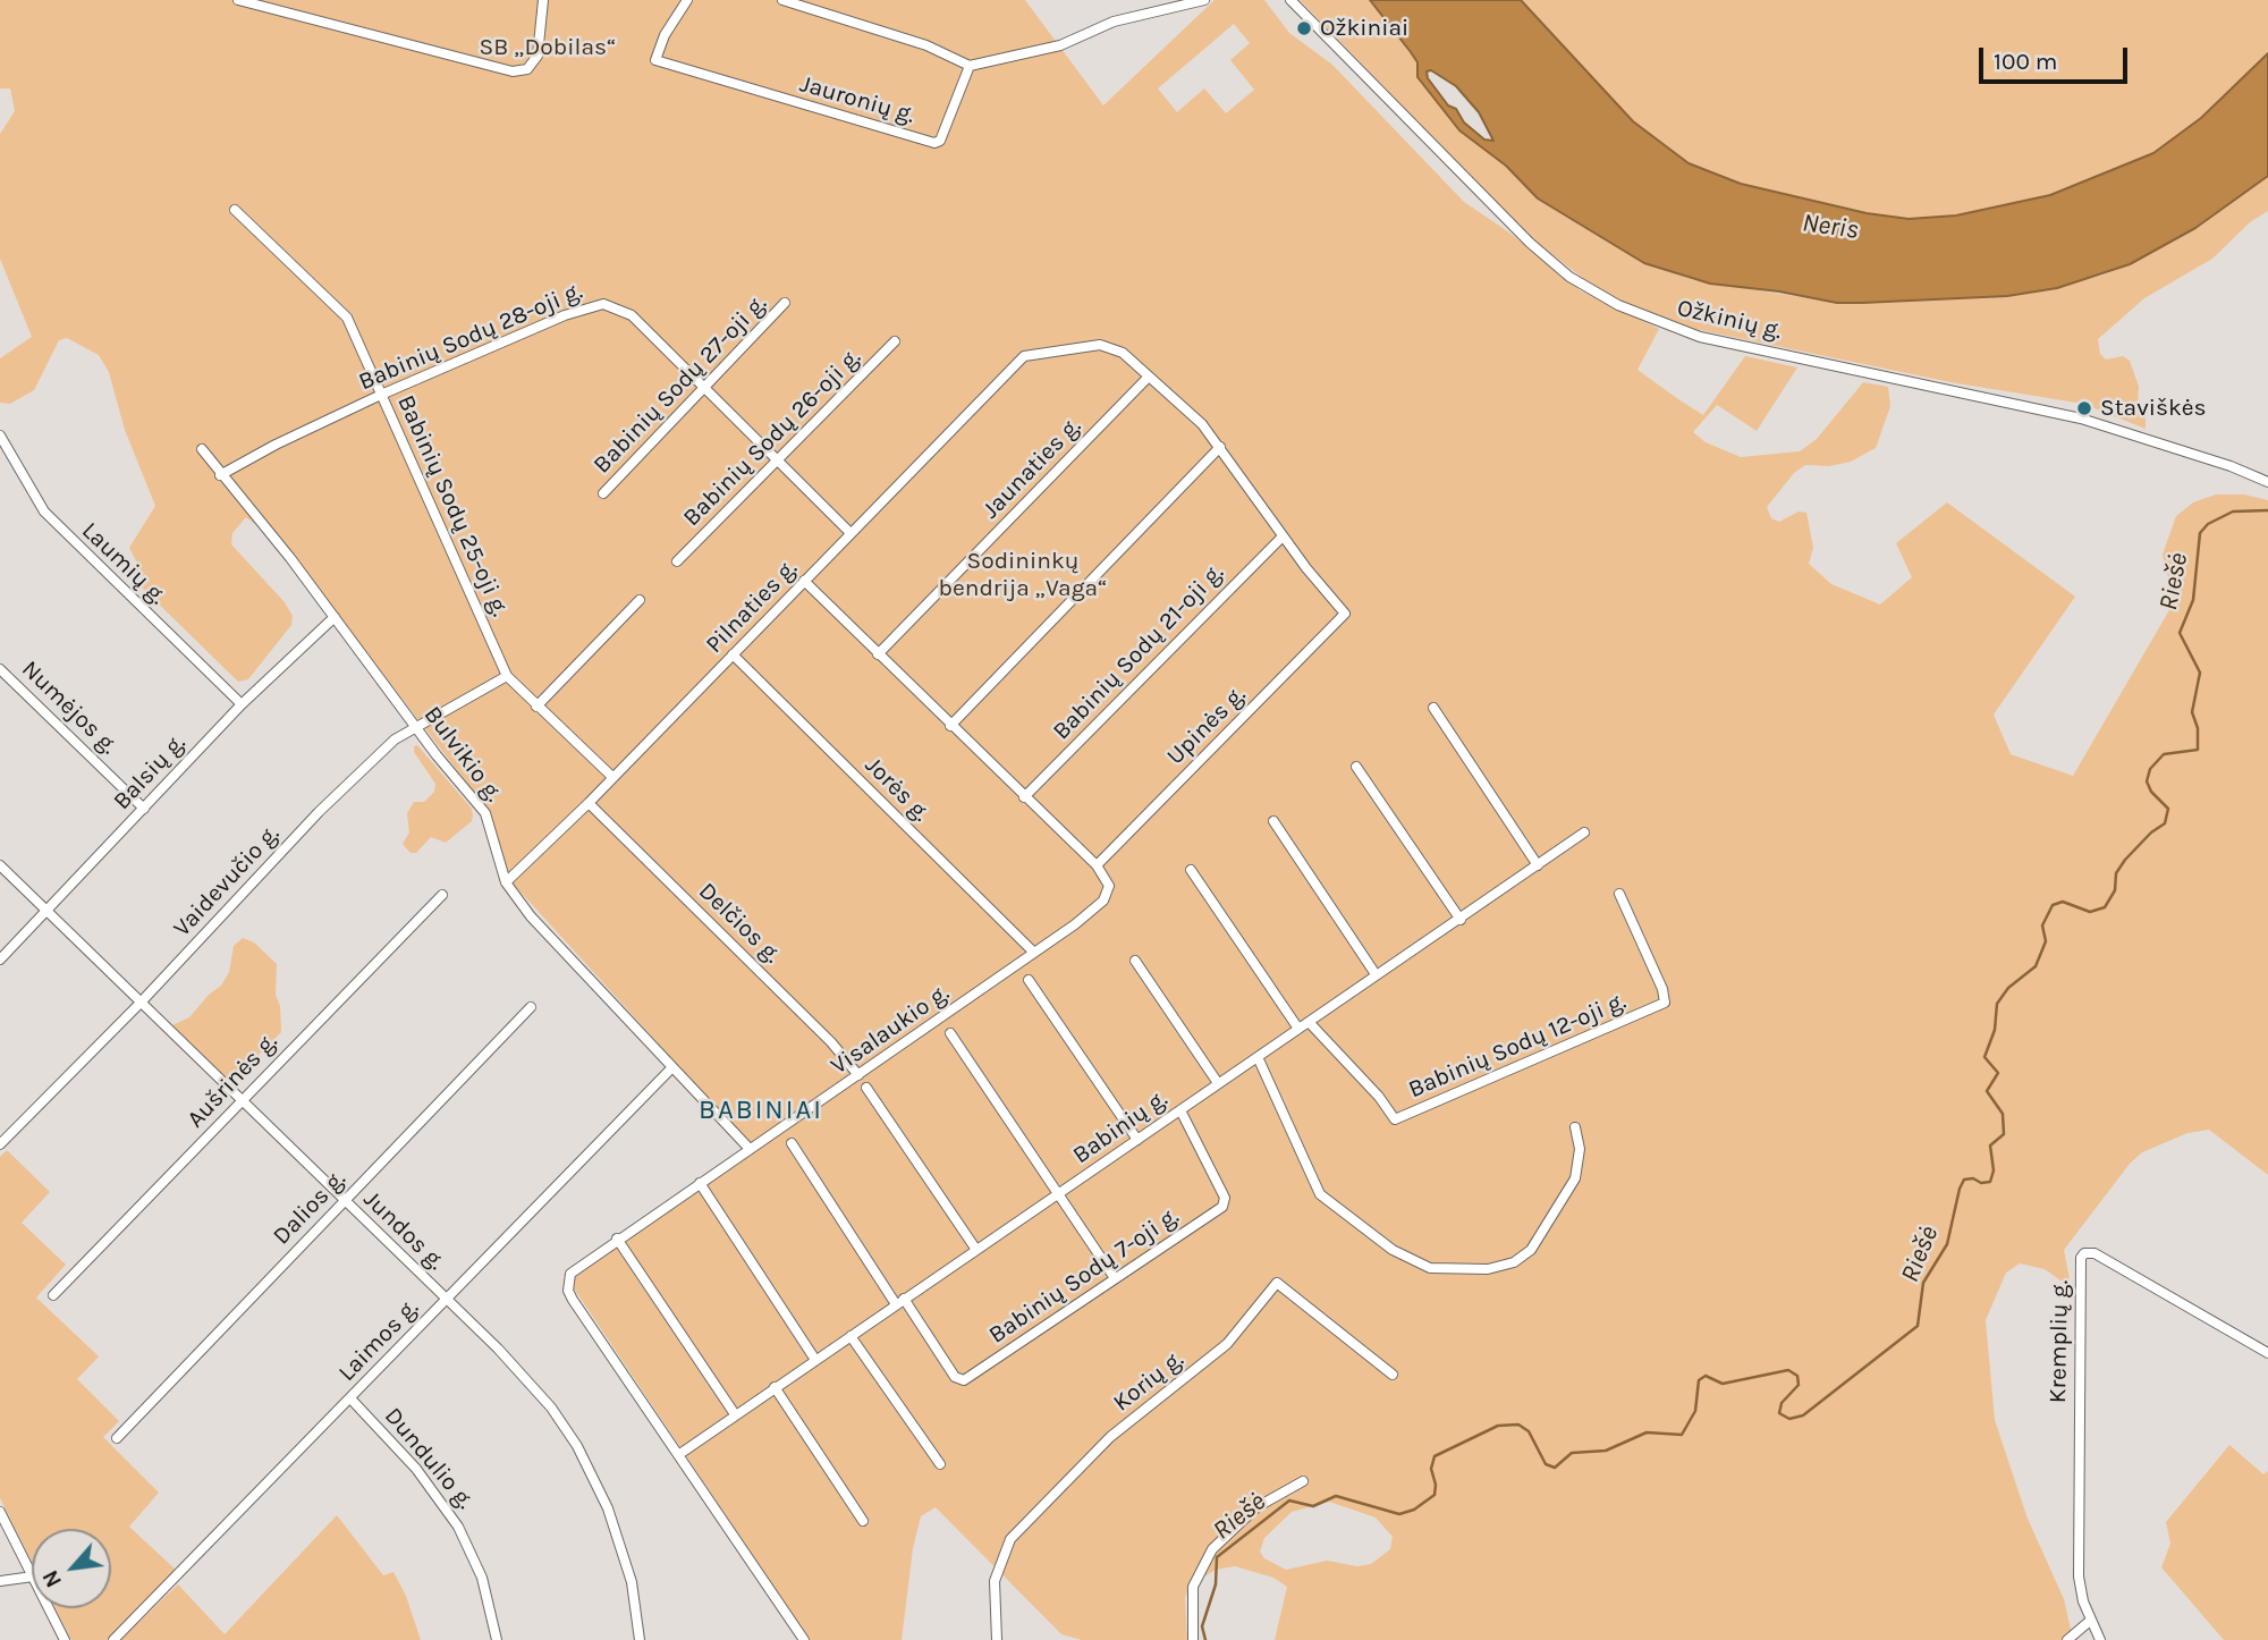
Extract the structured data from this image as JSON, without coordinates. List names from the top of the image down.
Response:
{
  "streets": {
    "street": [
      "Jauronių g.",
      "Ožkinių g.",
      "Babinių Sodų 28-oji g.",
      "Babinių Sodų 27-oji g.",
      "Babinių Sodų 26-oji g.",
      "Jaunaties g.",
      "Babinių Sodų 25-oji g.",
      "Laumių g.",
      "Pilnaties g.",
      "Babinių Sodų 21-oji g.",
      "Numėjos g.",
      "Upinės g.",
      "Bulvikio g.",
      "Balsių g.",
      "Jorės g.",
      "Vaidevučio g.",
      "Delčios g.",
      "Visalaukio g.",
      "Babinių Sodų 12-oji g.",
      "Aušrinės g.",
      "Babinių g.",
      "Dalios g.",
      "Jundos g.",
      "Babinių Sodų 7-oji g.",
      "Laimos g.",
      "Kremplių g.",
      "Korių g.",
      "Dundulio g."
    ]
  },
  "crossings": [
    ["Babinių Sodų 28-oji g.", "Babinių Sodų 27-oji g."],
    ["Babinių Sodų 28-oji g.", "Babinių Sodų 26-oji g."],
    ["Babinių Sodų 28-oji g.", "Babinių Sodų 25-oji g."],
    ["Babinių Sodų 28-oji g.", "Pilnaties g."],
    ["Babinių Sodų 28-oji g.", "Bulvikio g."],
    ["Jaunaties g.", "Pilnaties g."],
    ["Babinių Sodų 25-oji g.", "Pilnaties g."],
    ["Babinių Sodų 25-oji g.", "Vaidevučio g."],
    ["Laumių g.", "Balsių g."],
    ["Pilnaties g.", "Bulvikio g."],
    ["Pilnaties g.", "Jorės g."],
    ["Pilnaties g.", "Delčios g."],
    ["Babinių Sodų 21-oji g.", "Upinės g."],
    ["Numėjos g.", "Balsių g."],
    ["Upinės g.", "Visalaukio g."],
    ["Bulvikio g.", "Balsių g."],
    ["Bulvikio g.", "Vaidevučio g."],
    ["Bulvikio g.", "Visalaukio g."],
    ["Bulvikio g.", "Laimos g."],
    ["Balsių g.", "Jundos g."],
    ["Jorės g.", "Visalaukio g."],
    ["Vaidevučio g.", "Jundos g."],
    ["Delčios g.", "Visalaukio g."],
    ["Visalaukio g.", "Babinių g."],
    ["Babinių Sodų 12-oji g.", "Babinių g."],
    ["Aušrinės g.", "Jundos g."],
    ["Babinių g.", "Babinių Sodų 7-oji g."],
    ["Dalios g.", "Jundos g."],
    ["Jundos g.", "Laimos g."],
    ["Laimos g.", "Dundulio g."]
  ],
  "districts": ["BABINIAI"],
  "water": ["Neris", "Riešė"],
  "parks": ["SB „Dobilas“", "Sodininkų bendrija „Vaga“"],
  "places": ["Ožkiniai", "Staviškės"],
  "scale_bar": "100 m",
  "north": "bottom left"
}
